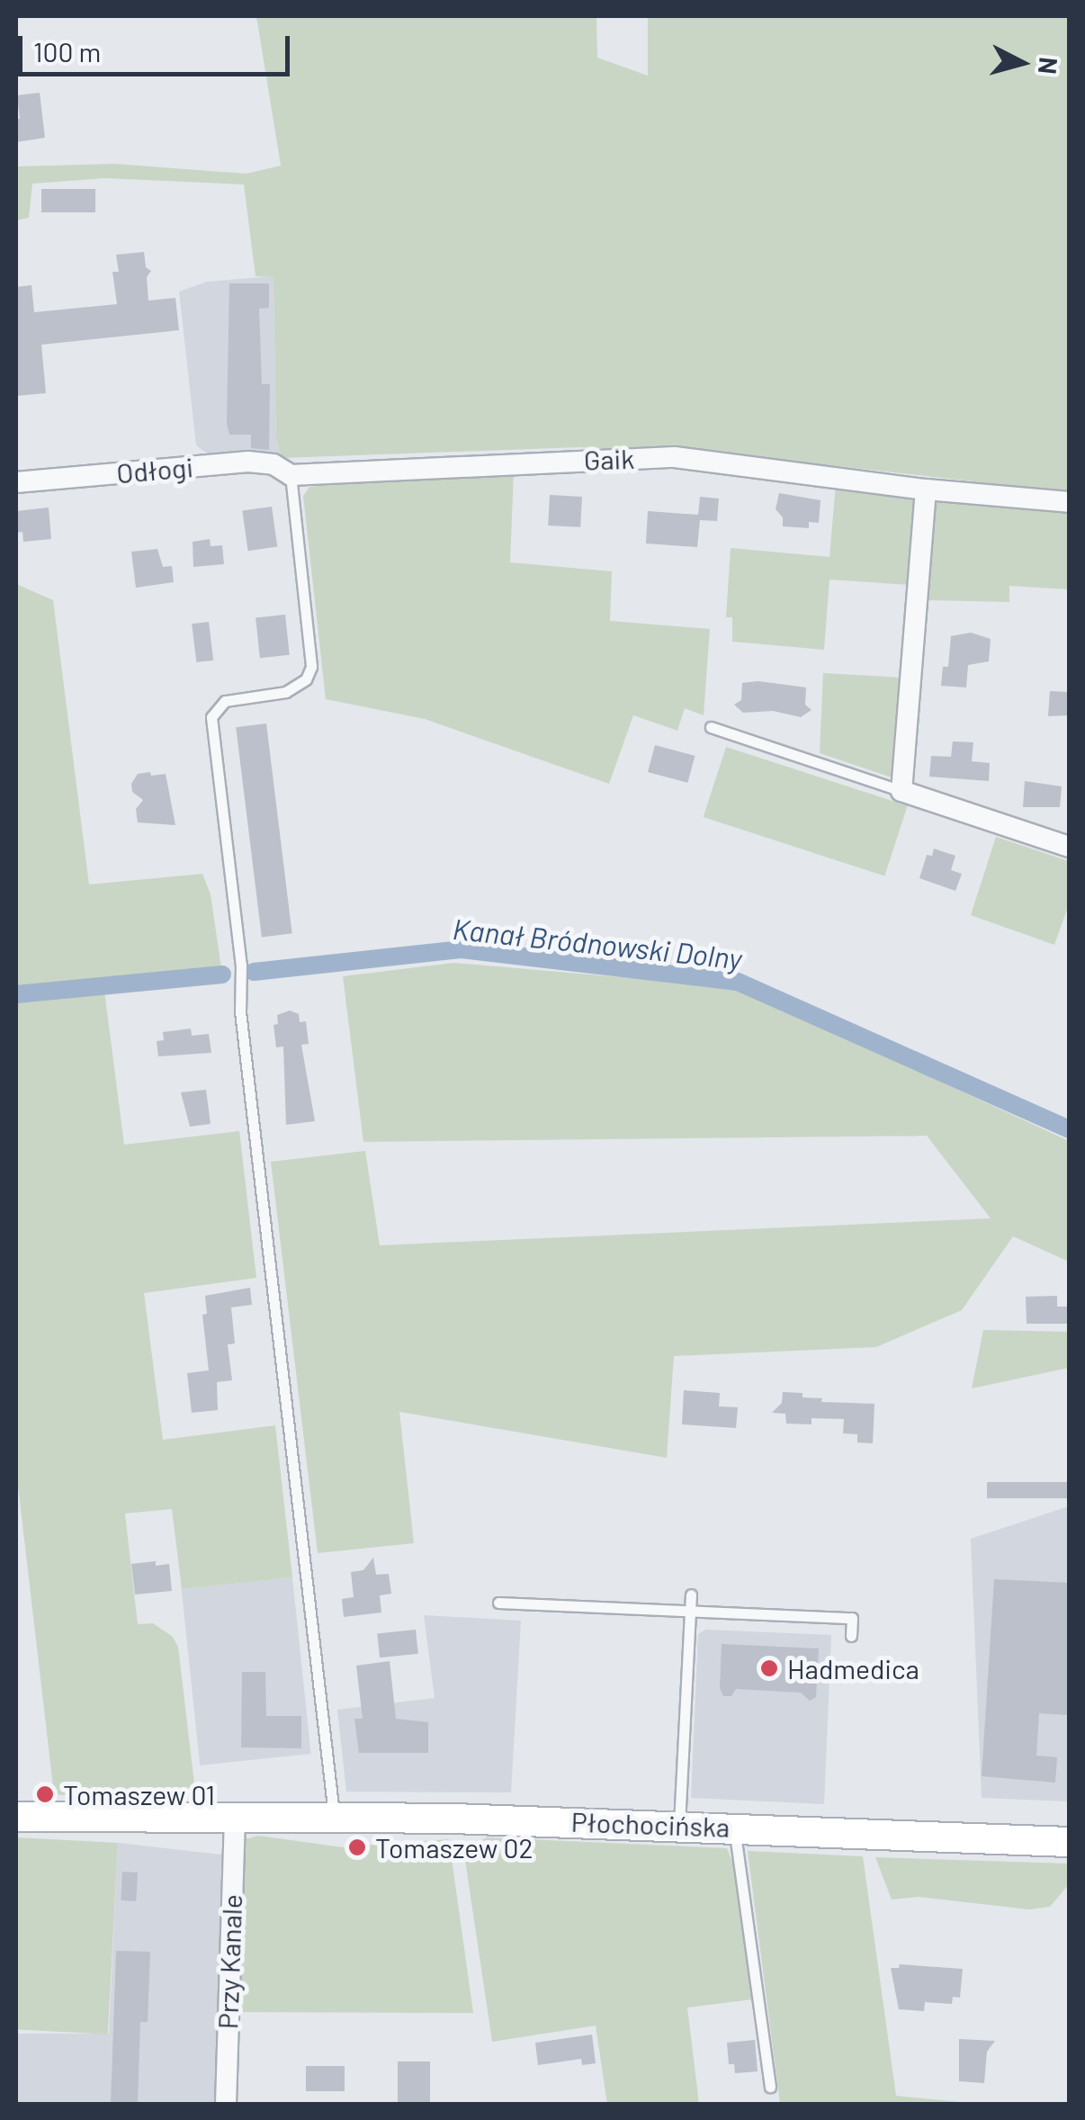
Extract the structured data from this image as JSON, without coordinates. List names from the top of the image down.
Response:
{
  "streets": {
    "main road": ["Płochocińska"],
    "street": ["Gaik", "Odłogi", "Przy Kanale"]
  },
  "crossings": [
    ["Gaik", "Odłogi"],
    ["Płochocińska", "Przy Kanale"]
  ],
  "water": ["Kanał Bródnowski Dolny"],
  "places": ["Hadmedica", "Tomaszew 01", "Tomaszew 02"],
  "scale_bar": "100 m",
  "north": "right"
}
